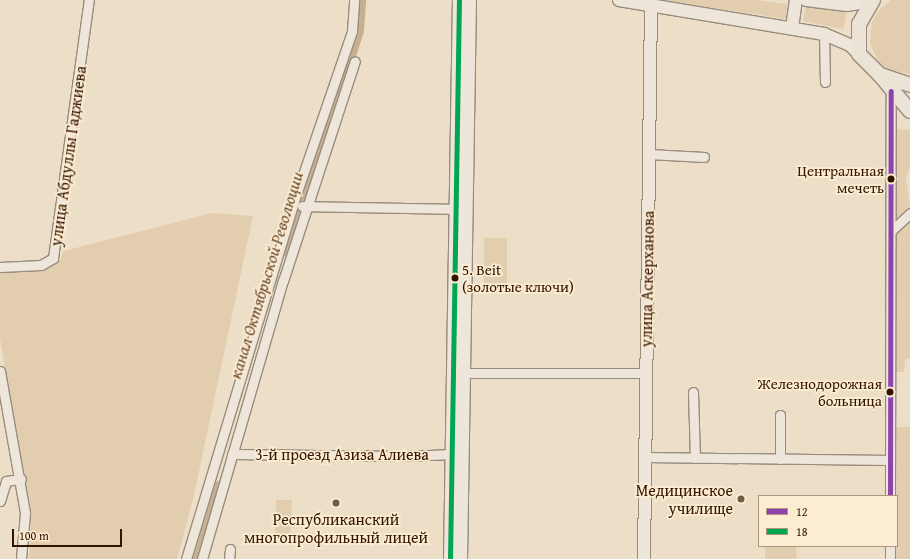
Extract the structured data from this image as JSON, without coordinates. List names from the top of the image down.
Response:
{
  "streets": {
    "main road": ["улица Аскерханова"],
    "street": ["улица Абдуллы Гаджиева", "3-й проезд Азиза Алиева"]
  },
  "water": ["канал Октябрьской Революции"],
  "places": [
    "Центральная мечеть",
    "5. Beit (золотые ключи)",
    "Железнодорожная больница",
    "Медицинское училище",
    "Республиканский многопрофильный лицей"
  ],
  "lines": ["transit line 18", "transit line 12"],
  "legend": ["12", "18"],
  "scale_bar": "100 m"
}
